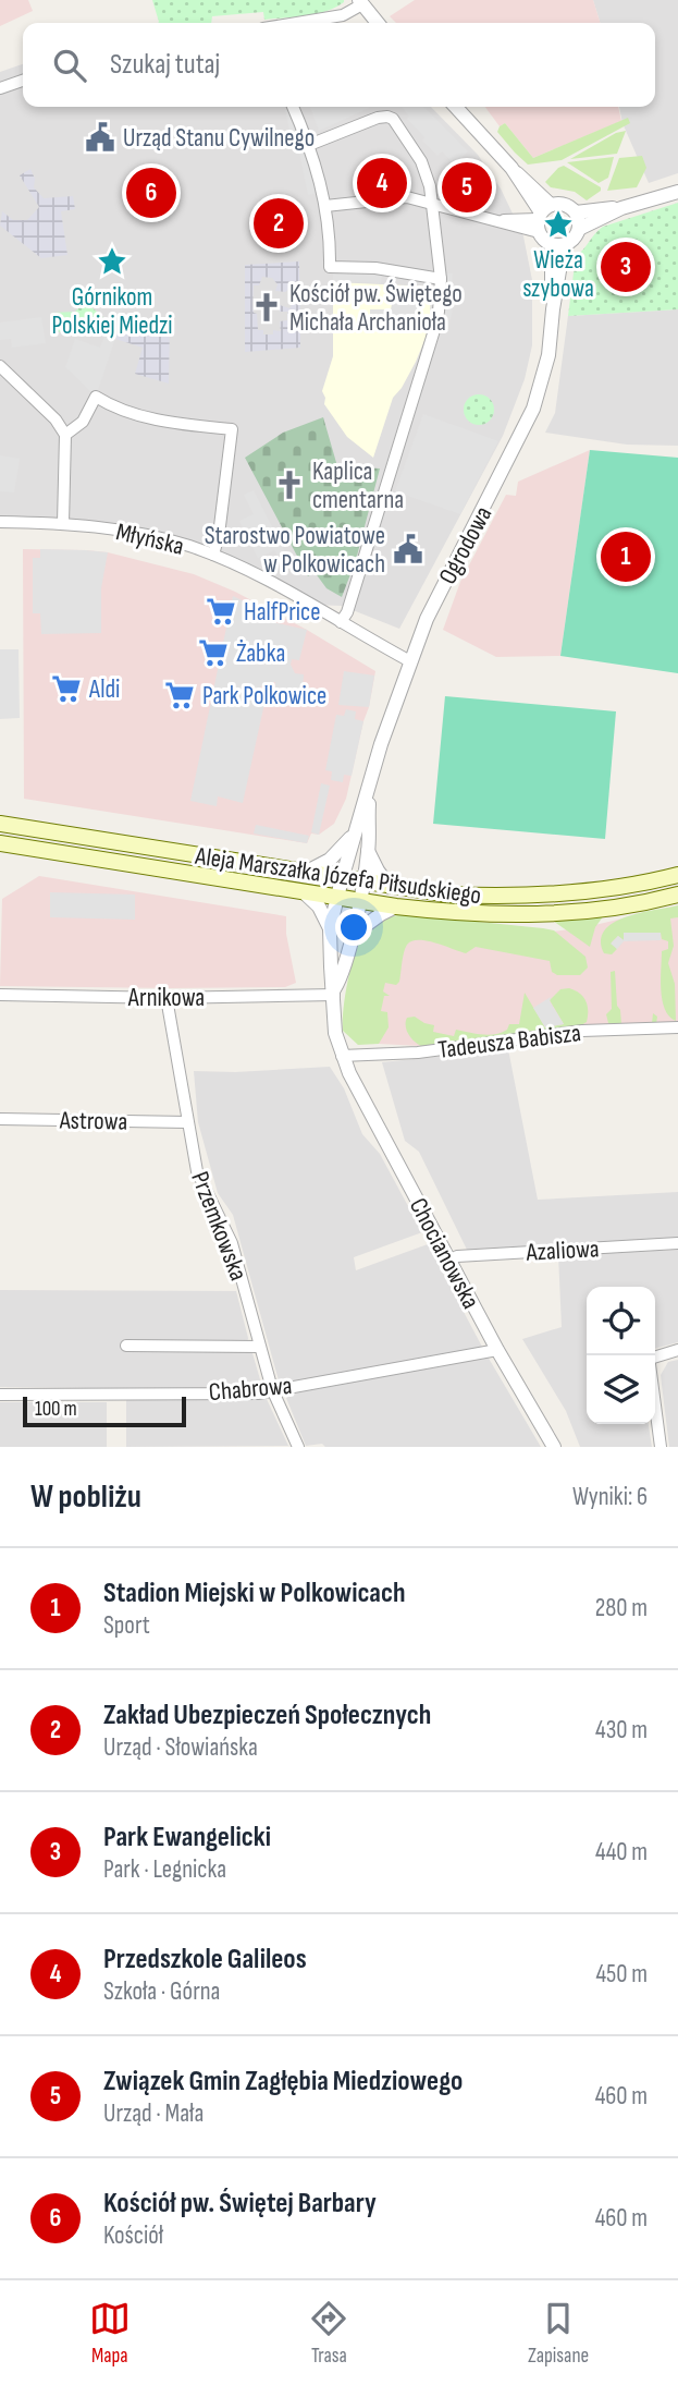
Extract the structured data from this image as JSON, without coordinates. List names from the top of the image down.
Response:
{
  "streets": {
    "main road": ["Aleja Marszałka Józefa Piłsudskiego"],
    "street": [
      "Młyńska",
      "Ogrodowa",
      "Arnikowa",
      "Tadeusza Babisza",
      "Astrowa",
      "Przemkowska",
      "Azaliowa",
      "Chocianowska",
      "Chabrowa"
    ]
  },
  "crossings": [
    ["Młyńska", "Ogrodowa"],
    ["Ogrodowa", "Aleja Marszałka Józefa Piłsudskiego"],
    ["Ogrodowa", "Arnikowa"],
    ["Ogrodowa", "Chocianowska"],
    ["Arnikowa", "Przemkowska"],
    ["Arnikowa", "Chocianowska"],
    ["Tadeusza Babisza", "Chocianowska"],
    ["Astrowa", "Przemkowska"],
    ["Przemkowska", "Chabrowa"],
    ["Azaliowa", "Chocianowska"],
    ["Chocianowska", "Chabrowa"]
  ],
  "places": {
    "public building": ["Urząd Stanu Cywilnego", "Starostwo Powiatowe w Polkowicach"],
    "place": ["Wieża szybowa", "Górnikom Polskiej Miedzi"],
    "church": ["Kościół pw. Świętego Michała Archanioła", "Kaplica cmentarna"],
    "supermarket": [
      "HalfPrice",
      "Żabka",
      "Aldi",
      "Park Polkowice"
    ]
  },
  "scale_bar": "100 m",
  "page": {
    "search": "Szukaj tutaj",
    "pins": [
      "4",
      "5",
      "6",
      "2",
      "3",
      "1"
    ],
    "scale": "100 m",
    "heading": ["W pobliżu", "Wyniki: 6"],
    "list": [
      {
        "mark": "1",
        "name": "Stadion Miejski w Polkowicach",
        "note": "Sport",
        "value": "280 m"
      },
      {
        "mark": "2",
        "name": "Zakład Ubezpieczeń Społecznych",
        "note": "Urząd · Słowiańska",
        "value": "430 m"
      },
      {
        "mark": "3",
        "name": "Park Ewangelicki",
        "note": "Park · Legnicka",
        "value": "440 m"
      },
      {
        "mark": "4",
        "name": "Przedszkole Galileos",
        "note": "Szkoła · Górna",
        "value": "450 m"
      },
      {
        "mark": "5",
        "name": "Związek Gmin Zagłębia Miedziowego",
        "note": "Urząd · Mała",
        "value": "460 m"
      },
      {
        "mark": "6",
        "name": "Kościół pw. Świętej Barbary",
        "note": "Kościół",
        "value": "460 m"
      }
    ],
    "nav": ["Mapa", "Trasa", "Zapisane"]
  }
}
